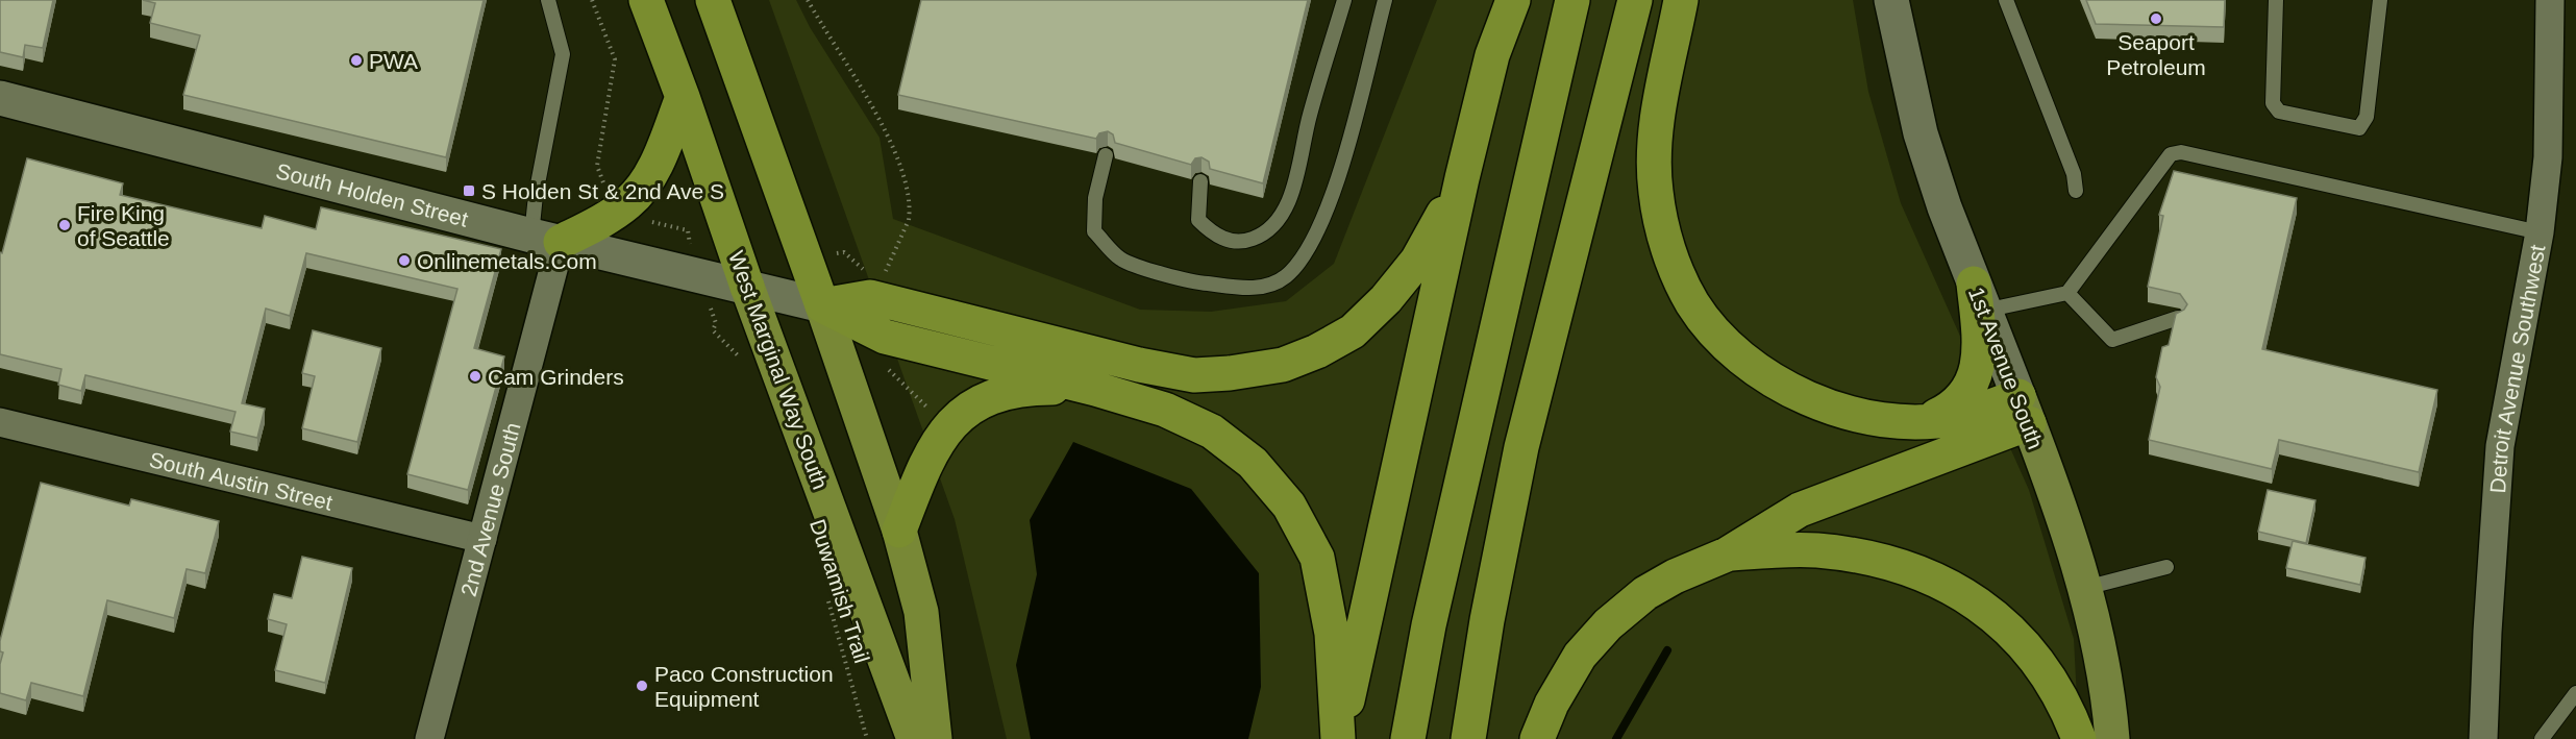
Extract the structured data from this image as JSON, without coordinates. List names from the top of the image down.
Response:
{
  "streets": {
    "highway": ["West Marginal Way South"],
    "main road": ["1st Avenue South"],
    "street": [
      "South Holden Street",
      "Detroit Avenue Southwest",
      "South Austin Street",
      "2nd Avenue South"
    ],
    "path": ["Duwamish Trail"]
  },
  "crossings": [
    ["South Holden Street", "West Marginal Way South"],
    ["South Holden Street", "2nd Avenue South"],
    ["South Austin Street", "2nd Avenue South"]
  ],
  "places": {
    "other": [
      "Seaport Petroleum",
      "PWA",
      "Fire King of Seattle",
      "Onlinemetals.Com",
      "Cam Grinders",
      "Paco Construction Equipment"
    ],
    "transit": ["S Holden St & 2nd Ave S"]
  }
}
